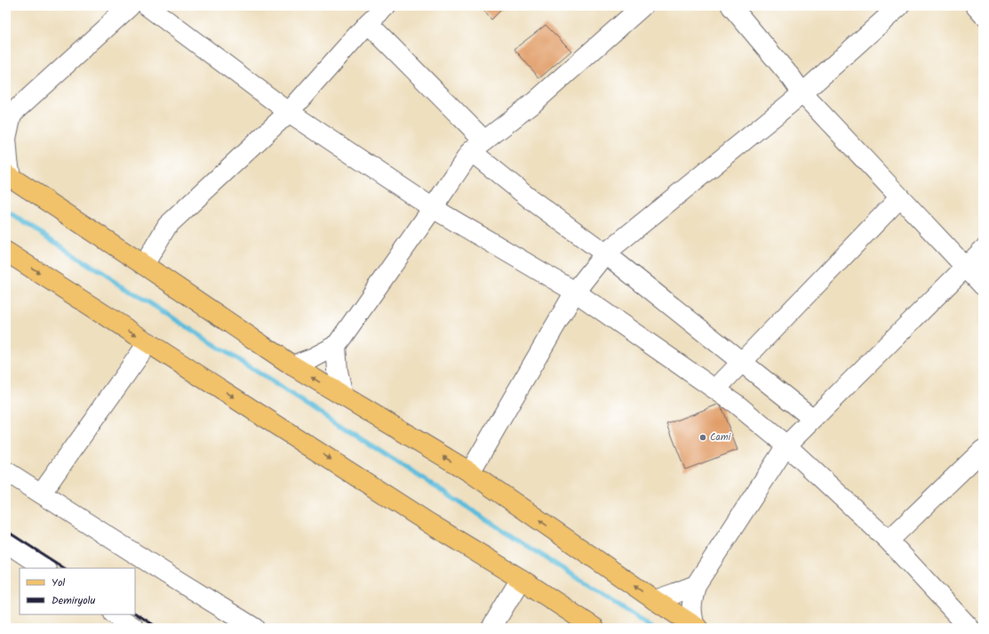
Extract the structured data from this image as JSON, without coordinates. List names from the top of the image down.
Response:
{
  "places": ["Cami"],
  "legend": ["Yol", "Demiryolu"]
}
